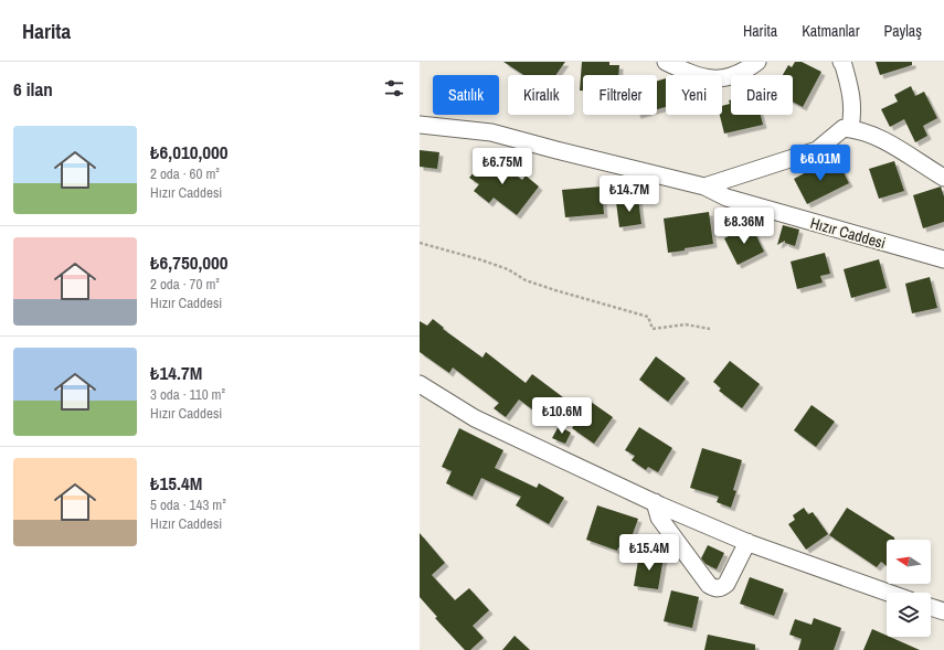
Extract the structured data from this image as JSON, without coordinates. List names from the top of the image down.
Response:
{
  "streets": {
    "street": ["Hızır Caddesi"]
  },
  "north": "left",
  "page": {
    "header": "Harita",
    "nav": ["Harita", "Katmanlar", "Paylaş"],
    "heading": "6 ilan",
    "chip": [
      "Satılık",
      "Kiralık",
      "Filtreler",
      "Yeni",
      "Daire"
    ],
    "list": [
      {
        "name": "₺6,010,000",
        "note": "2 oda · 60 m² · Hızır Caddesi"
      },
      {
        "name": "₺6,750,000",
        "note": "2 oda · 70 m² · Hızır Caddesi"
      },
      {
        "name": "₺14.7M",
        "note": "3 oda · 110 m² · Hızır Caddesi"
      },
      {
        "name": "₺15.4M",
        "note": "5 oda · 143 m² · Hızır Caddesi"
      }
    ],
    "price": [
      "₺6.01M",
      "₺6.75M",
      "₺14.7M",
      "₺8.36M",
      "₺10.6M",
      "₺15.4M"
    ]
  }
}
